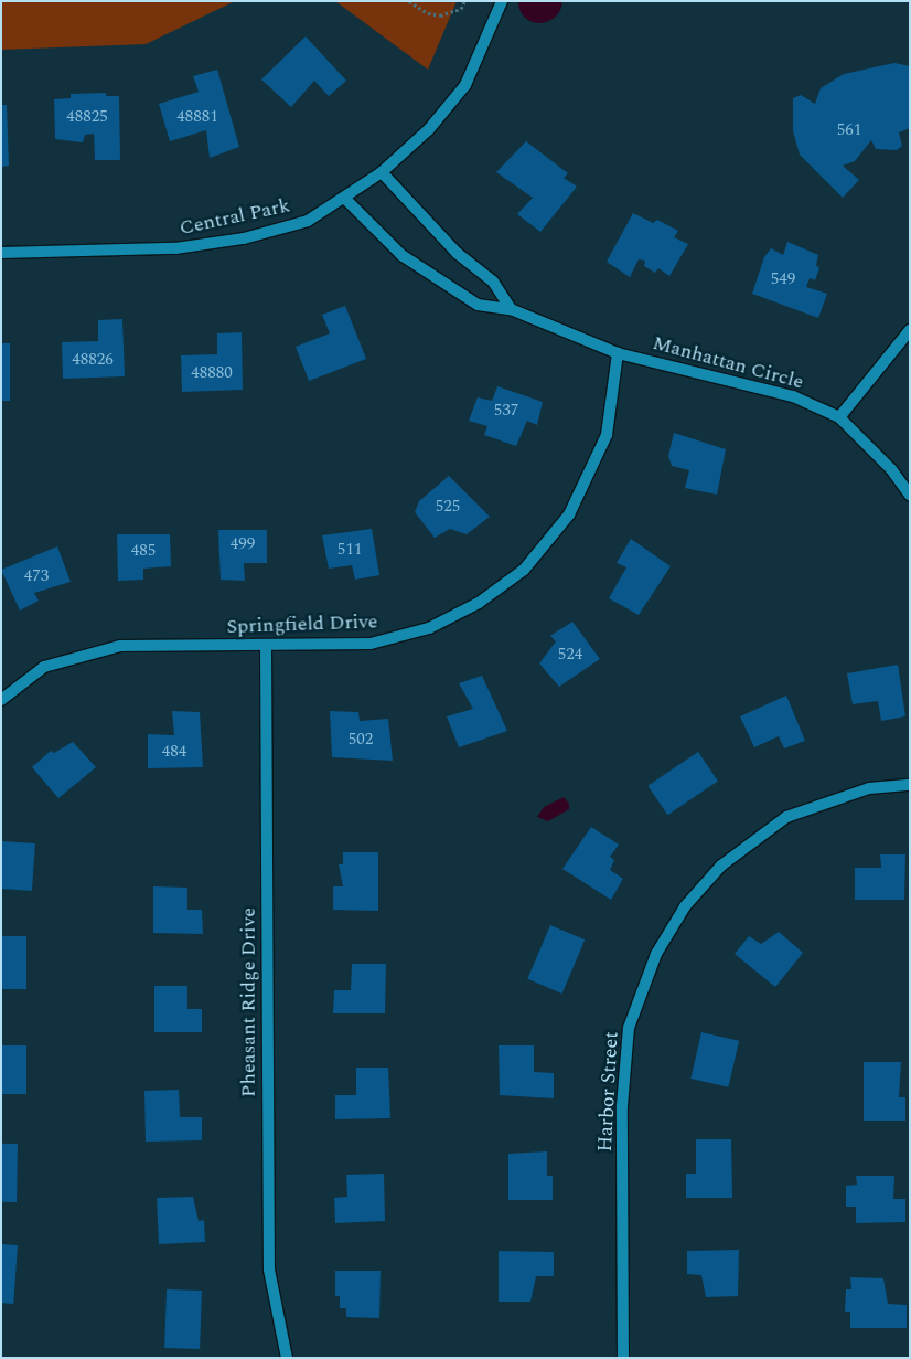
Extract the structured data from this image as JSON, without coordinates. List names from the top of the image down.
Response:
{
  "streets": {
    "street": [
      "Central Park",
      "Manhattan Circle",
      "Springfield Drive",
      "Pheasant Ridge Drive",
      "Harbor Street"
    ]
  },
  "crossings": [
    ["Central Park", "Manhattan Circle"],
    ["Manhattan Circle", "Springfield Drive"],
    ["Springfield Drive", "Pheasant Ridge Drive"]
  ],
  "house_numbers": [
    "48825",
    "48881",
    "561",
    "549",
    "48826",
    "48880",
    "537",
    "525",
    "499",
    "511",
    "485",
    "473",
    "524",
    "502",
    "484"
  ]
}
